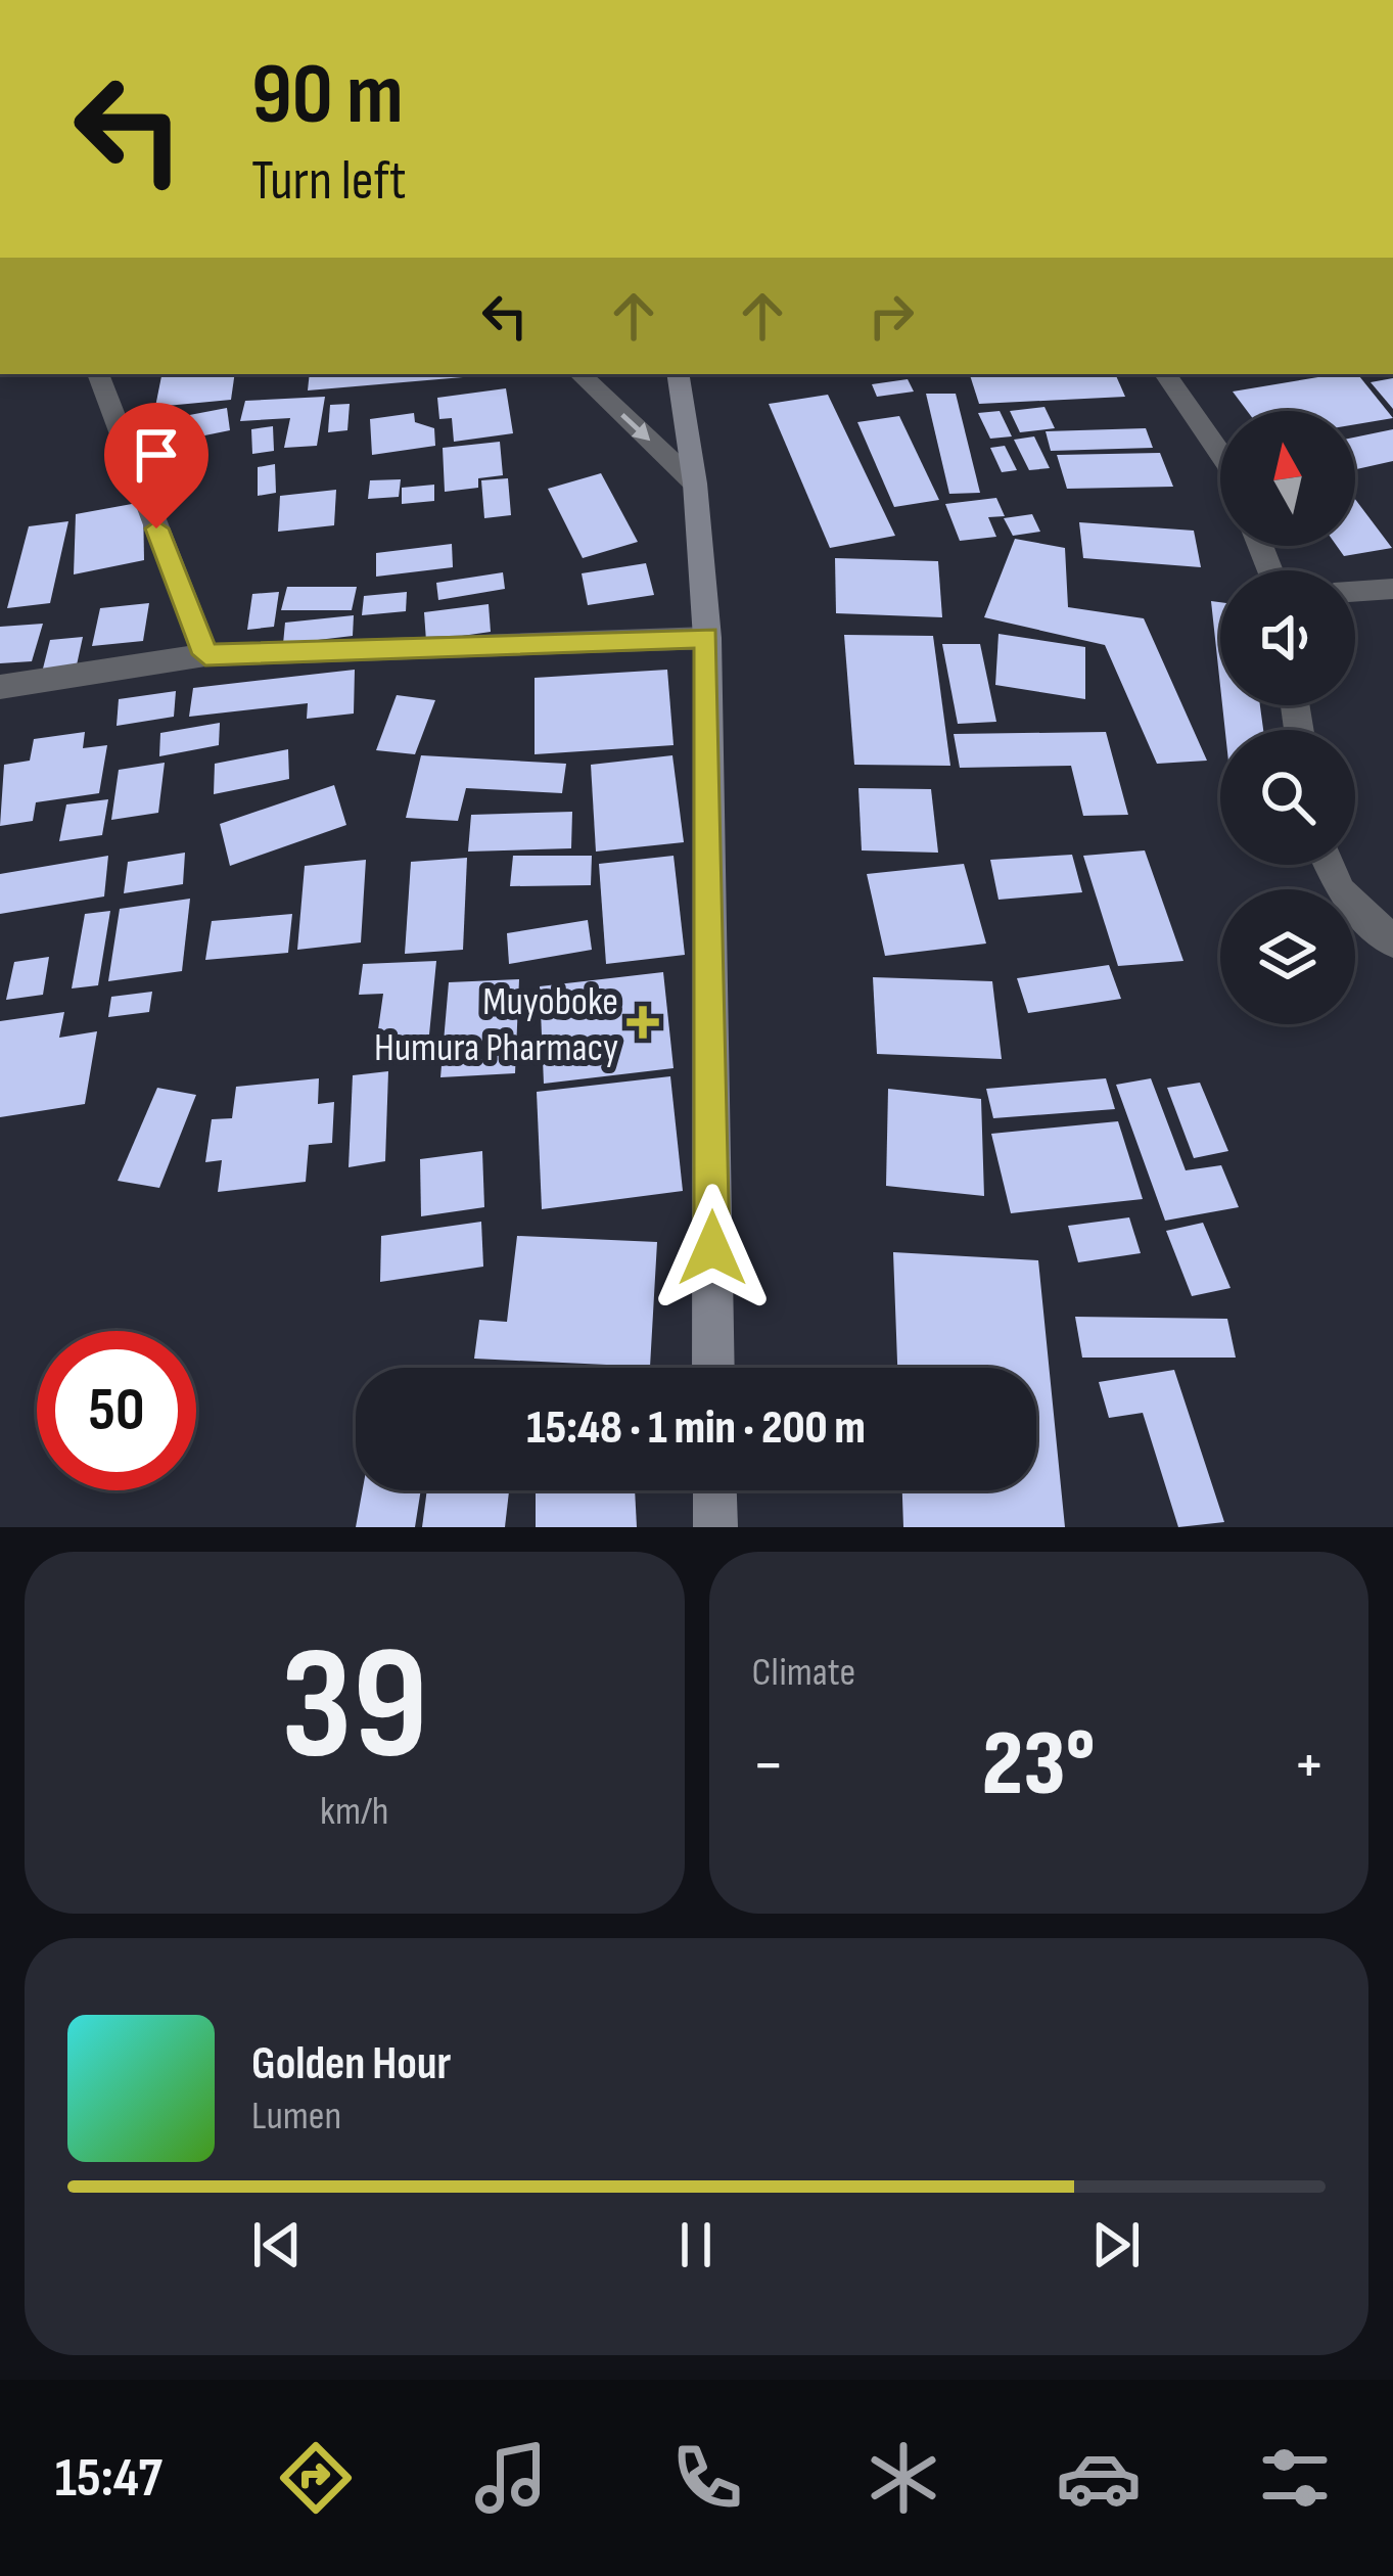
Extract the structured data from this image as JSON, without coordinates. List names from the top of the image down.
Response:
{
  "places": {
    "health": ["Muyoboke Humura Pharmacy"]
  },
  "north": "top",
  "page": {
    "turn": ["90 m", "Turn left"],
    "limit": "50",
    "trip": "15:48 · 1 min · 200 m",
    "tile": [
      ["39", "km/h"],
      "Climate"
    ],
    "heat": ["−", "23°", "+"],
    "song": ["Golden Hour", "Lumen"],
    "tabs": "15:47"
  }
}
